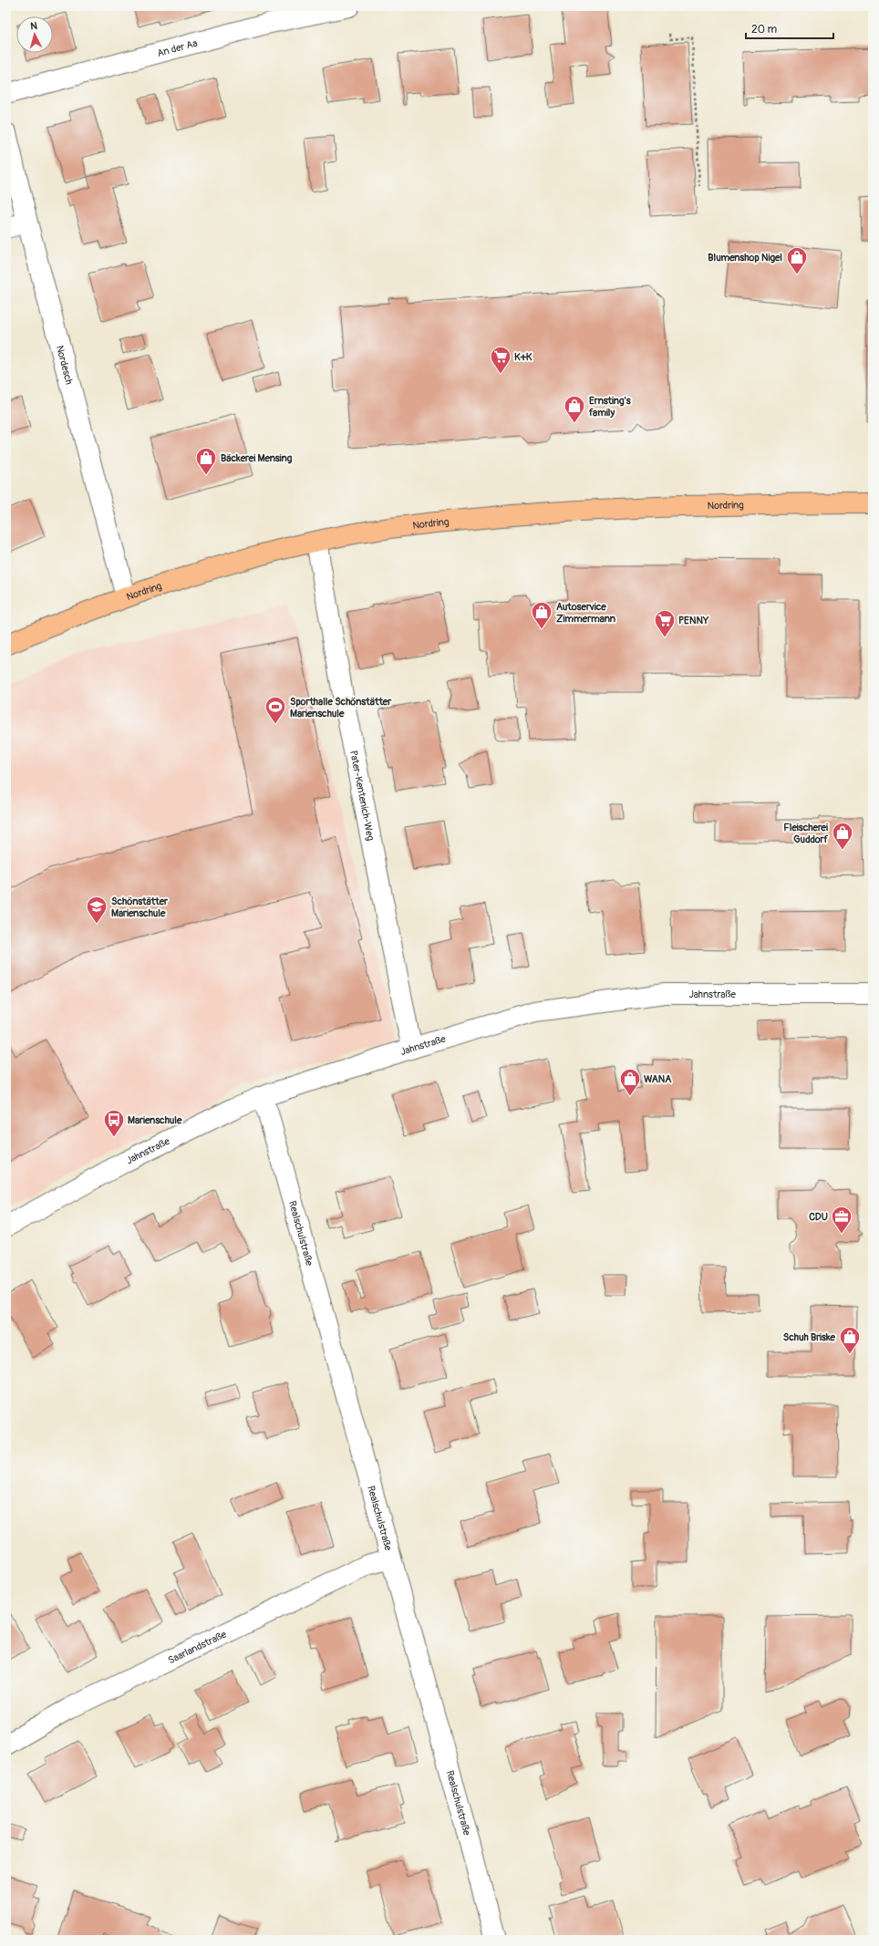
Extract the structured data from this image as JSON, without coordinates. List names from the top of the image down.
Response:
{
  "streets": {
    "main road": ["Nordring"],
    "street": [
      "An der Aa",
      "Nordesch",
      "Pater-Kentenich-Weg",
      "Jahnstraße",
      "Realschulstraße",
      "Saarlandstraße"
    ]
  },
  "crossings": [
    ["Nordesch", "Nordring"],
    ["Nordring", "Pater-Kentenich-Weg"],
    ["Pater-Kentenich-Weg", "Jahnstraße"],
    ["Jahnstraße", "Realschulstraße"],
    ["Realschulstraße", "Saarlandstraße"]
  ],
  "places": {
    "shop": [
      "Blumenshop Nigel",
      "Ernsting's family",
      "Bäckerei Mensing",
      "Autoservice Zimmermann",
      "Fleischerei Guddorf",
      "WANA",
      "Schuh Briske"
    ],
    "supermarket": ["K+K", "PENNY"],
    "sports": ["Sporthalle Schönstätter Marienschule"],
    "school or university": ["Schönstätter Marienschule"],
    "bus stop": ["Marienschule"],
    "office": ["CDU"]
  },
  "scale_bar": "20 m",
  "north": "top"
}
